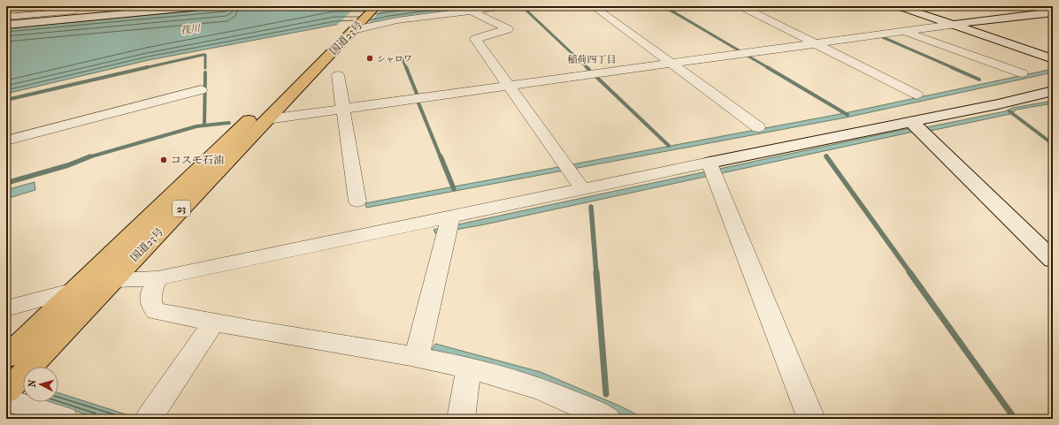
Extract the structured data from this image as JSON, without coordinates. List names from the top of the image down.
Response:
{
  "streets": {
    "highway": ["国道23号", "23"]
  },
  "districts": ["稲荷四丁目"],
  "water": ["筏川"],
  "places": ["シャロワ", "コスモ石油"],
  "north": "left"
}
